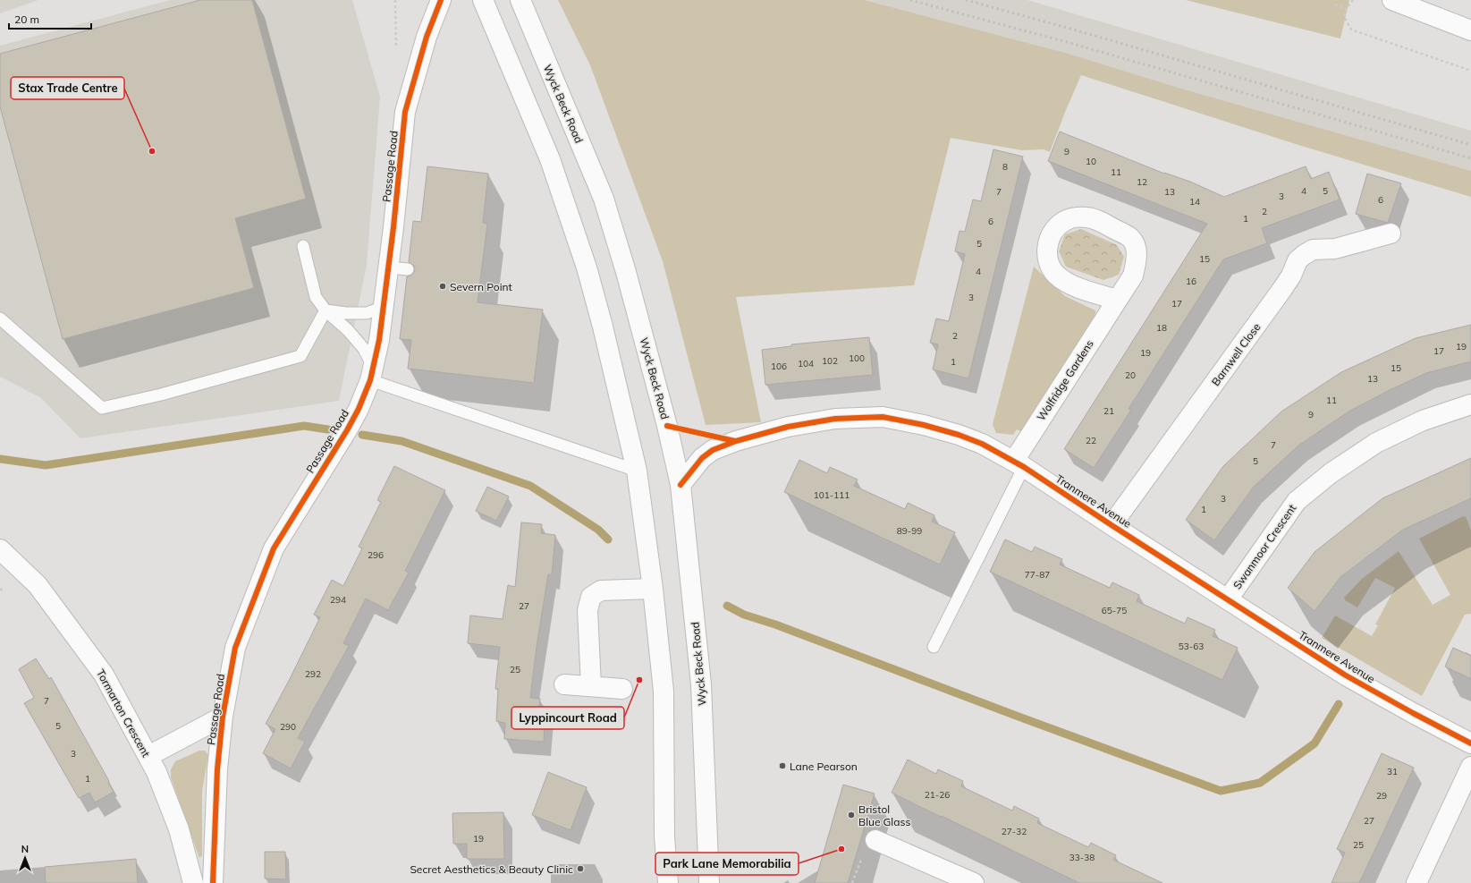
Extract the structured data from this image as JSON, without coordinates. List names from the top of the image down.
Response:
{
  "streets": {
    "street": [
      "Wyck Beck Road",
      "Passage Road",
      "Barnwell Close",
      "Wolfridge Gardens",
      "Tranmere Avenue",
      "Swanmoor Crescent",
      "Tormarton Crescent"
    ]
  },
  "crossings": [
    ["Wyck Beck Road", "Tranmere Avenue"],
    ["Barnwell Close", "Tranmere Avenue"],
    ["Wolfridge Gardens", "Tranmere Avenue"],
    ["Tranmere Avenue", "Swanmoor Crescent"]
  ],
  "places": [
    "Stax Trade Centre",
    "Severn Point",
    "Lyppincourt Road",
    "Lane Pearson",
    "Bristol Blue Glass",
    "Park Lane Memorabilia",
    "Secret Aesthetics & Beauty Clinic"
  ],
  "house_numbers": [
    "9",
    "10",
    "8",
    "11",
    "12",
    "4",
    "5",
    "7",
    "13",
    "3",
    "6",
    "14",
    "2",
    "1",
    "6",
    "5",
    "15",
    "4",
    "16",
    "3",
    "17",
    "18",
    "2",
    "19",
    "17",
    "19",
    "100",
    "102",
    "1",
    "104",
    "106",
    "15",
    "20",
    "13",
    "11",
    "21",
    "9",
    "22",
    "7",
    "5",
    "101-111",
    "3",
    "1",
    "89-99",
    "296",
    "77-87",
    "294",
    "27",
    "65-75",
    "53-63",
    "25",
    "292",
    "7",
    "5",
    "290",
    "3",
    "31",
    "1",
    "21-26",
    "29",
    "27",
    "27-32",
    "19",
    "25",
    "33-38"
  ],
  "scale_bar": "20 m",
  "north": "top"
}
